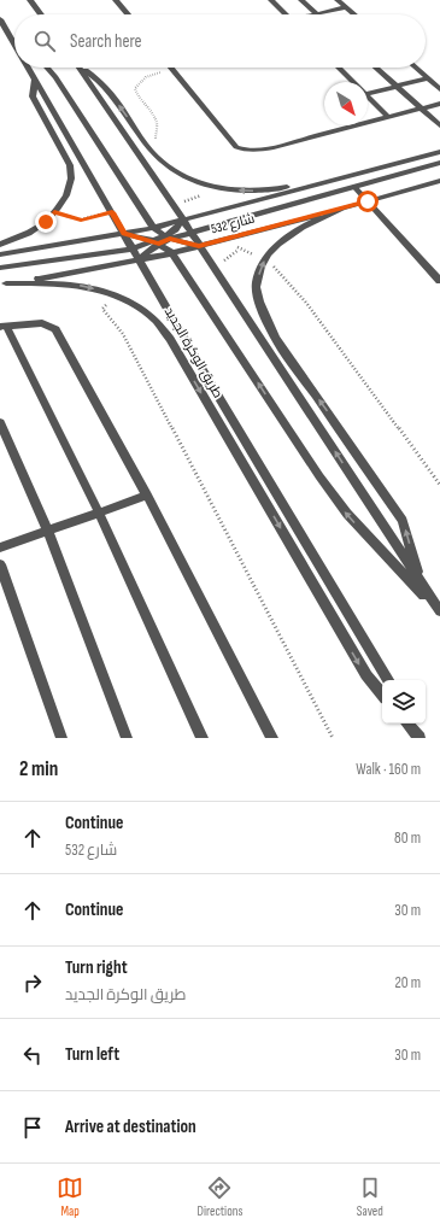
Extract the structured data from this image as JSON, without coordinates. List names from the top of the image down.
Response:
{
  "streets": {
    "street": ["شارع 532", "طريق الوكرة الجديد"]
  },
  "crossings": [
    ["شارع 532", "طريق الوكرة الجديد"]
  ],
  "north": "bottom right",
  "page": {
    "search": "Search here",
    "heading": ["2 min", "Walk · 160 m"],
    "list": [
      ["Continue", "شارع 532", "80 m"],
      ["Continue", "30 m"],
      ["Turn right", "طريق الوكرة الجديد", "20 m"],
      ["Turn left", "30 m"],
      "Arrive at destination"
    ],
    "nav": ["Map", "Directions", "Saved"]
  }
}
